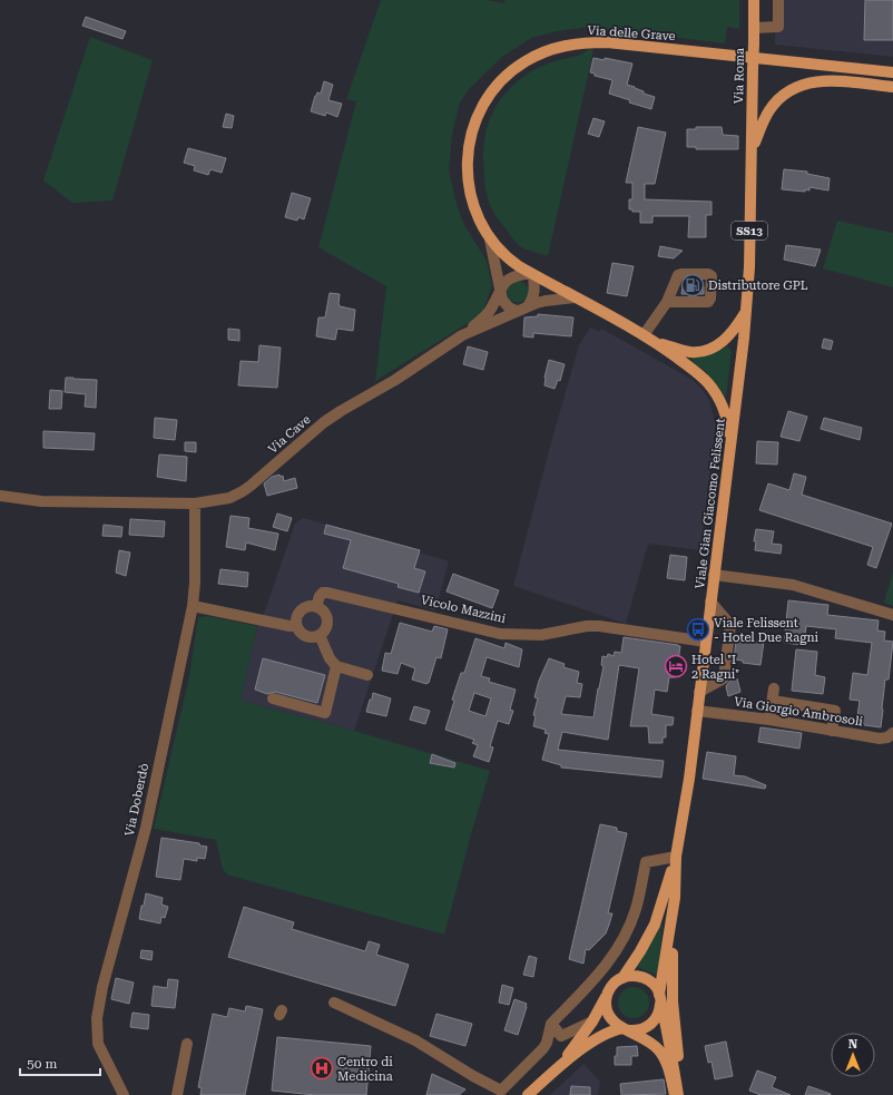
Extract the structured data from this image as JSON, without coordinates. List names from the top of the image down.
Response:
{
  "streets": {
    "main road": [
      "Via delle Grave",
      "Via Roma",
      "SS13",
      "Viale Gian Giacomo Felissent"
    ],
    "street": [
      "Via Cave",
      "Vicolo Mazzini",
      "Via Giorgio Ambrosoli",
      "Via Doberdò"
    ]
  },
  "crossings": [
    ["Via delle Grave", "Via Cave"],
    ["Via delle Grave", "Viale Gian Giacomo Felissent"],
    ["Via Roma", "Viale Gian Giacomo Felissent"],
    ["Via Cave", "Via Doberdò"],
    ["Viale Gian Giacomo Felissent", "Vicolo Mazzini"],
    ["Viale Gian Giacomo Felissent", "Via Giorgio Ambrosoli"]
  ],
  "places": {
    "fuel station": ["Distributore GPL"],
    "bus stop": ["Viale Felissent - Hotel Due Ragni"],
    "hotel": ["Hotel \"I 2 Ragni\""],
    "hospital": ["Centro di Medicina"]
  },
  "scale_bar": "50 m",
  "north": "top"
}
